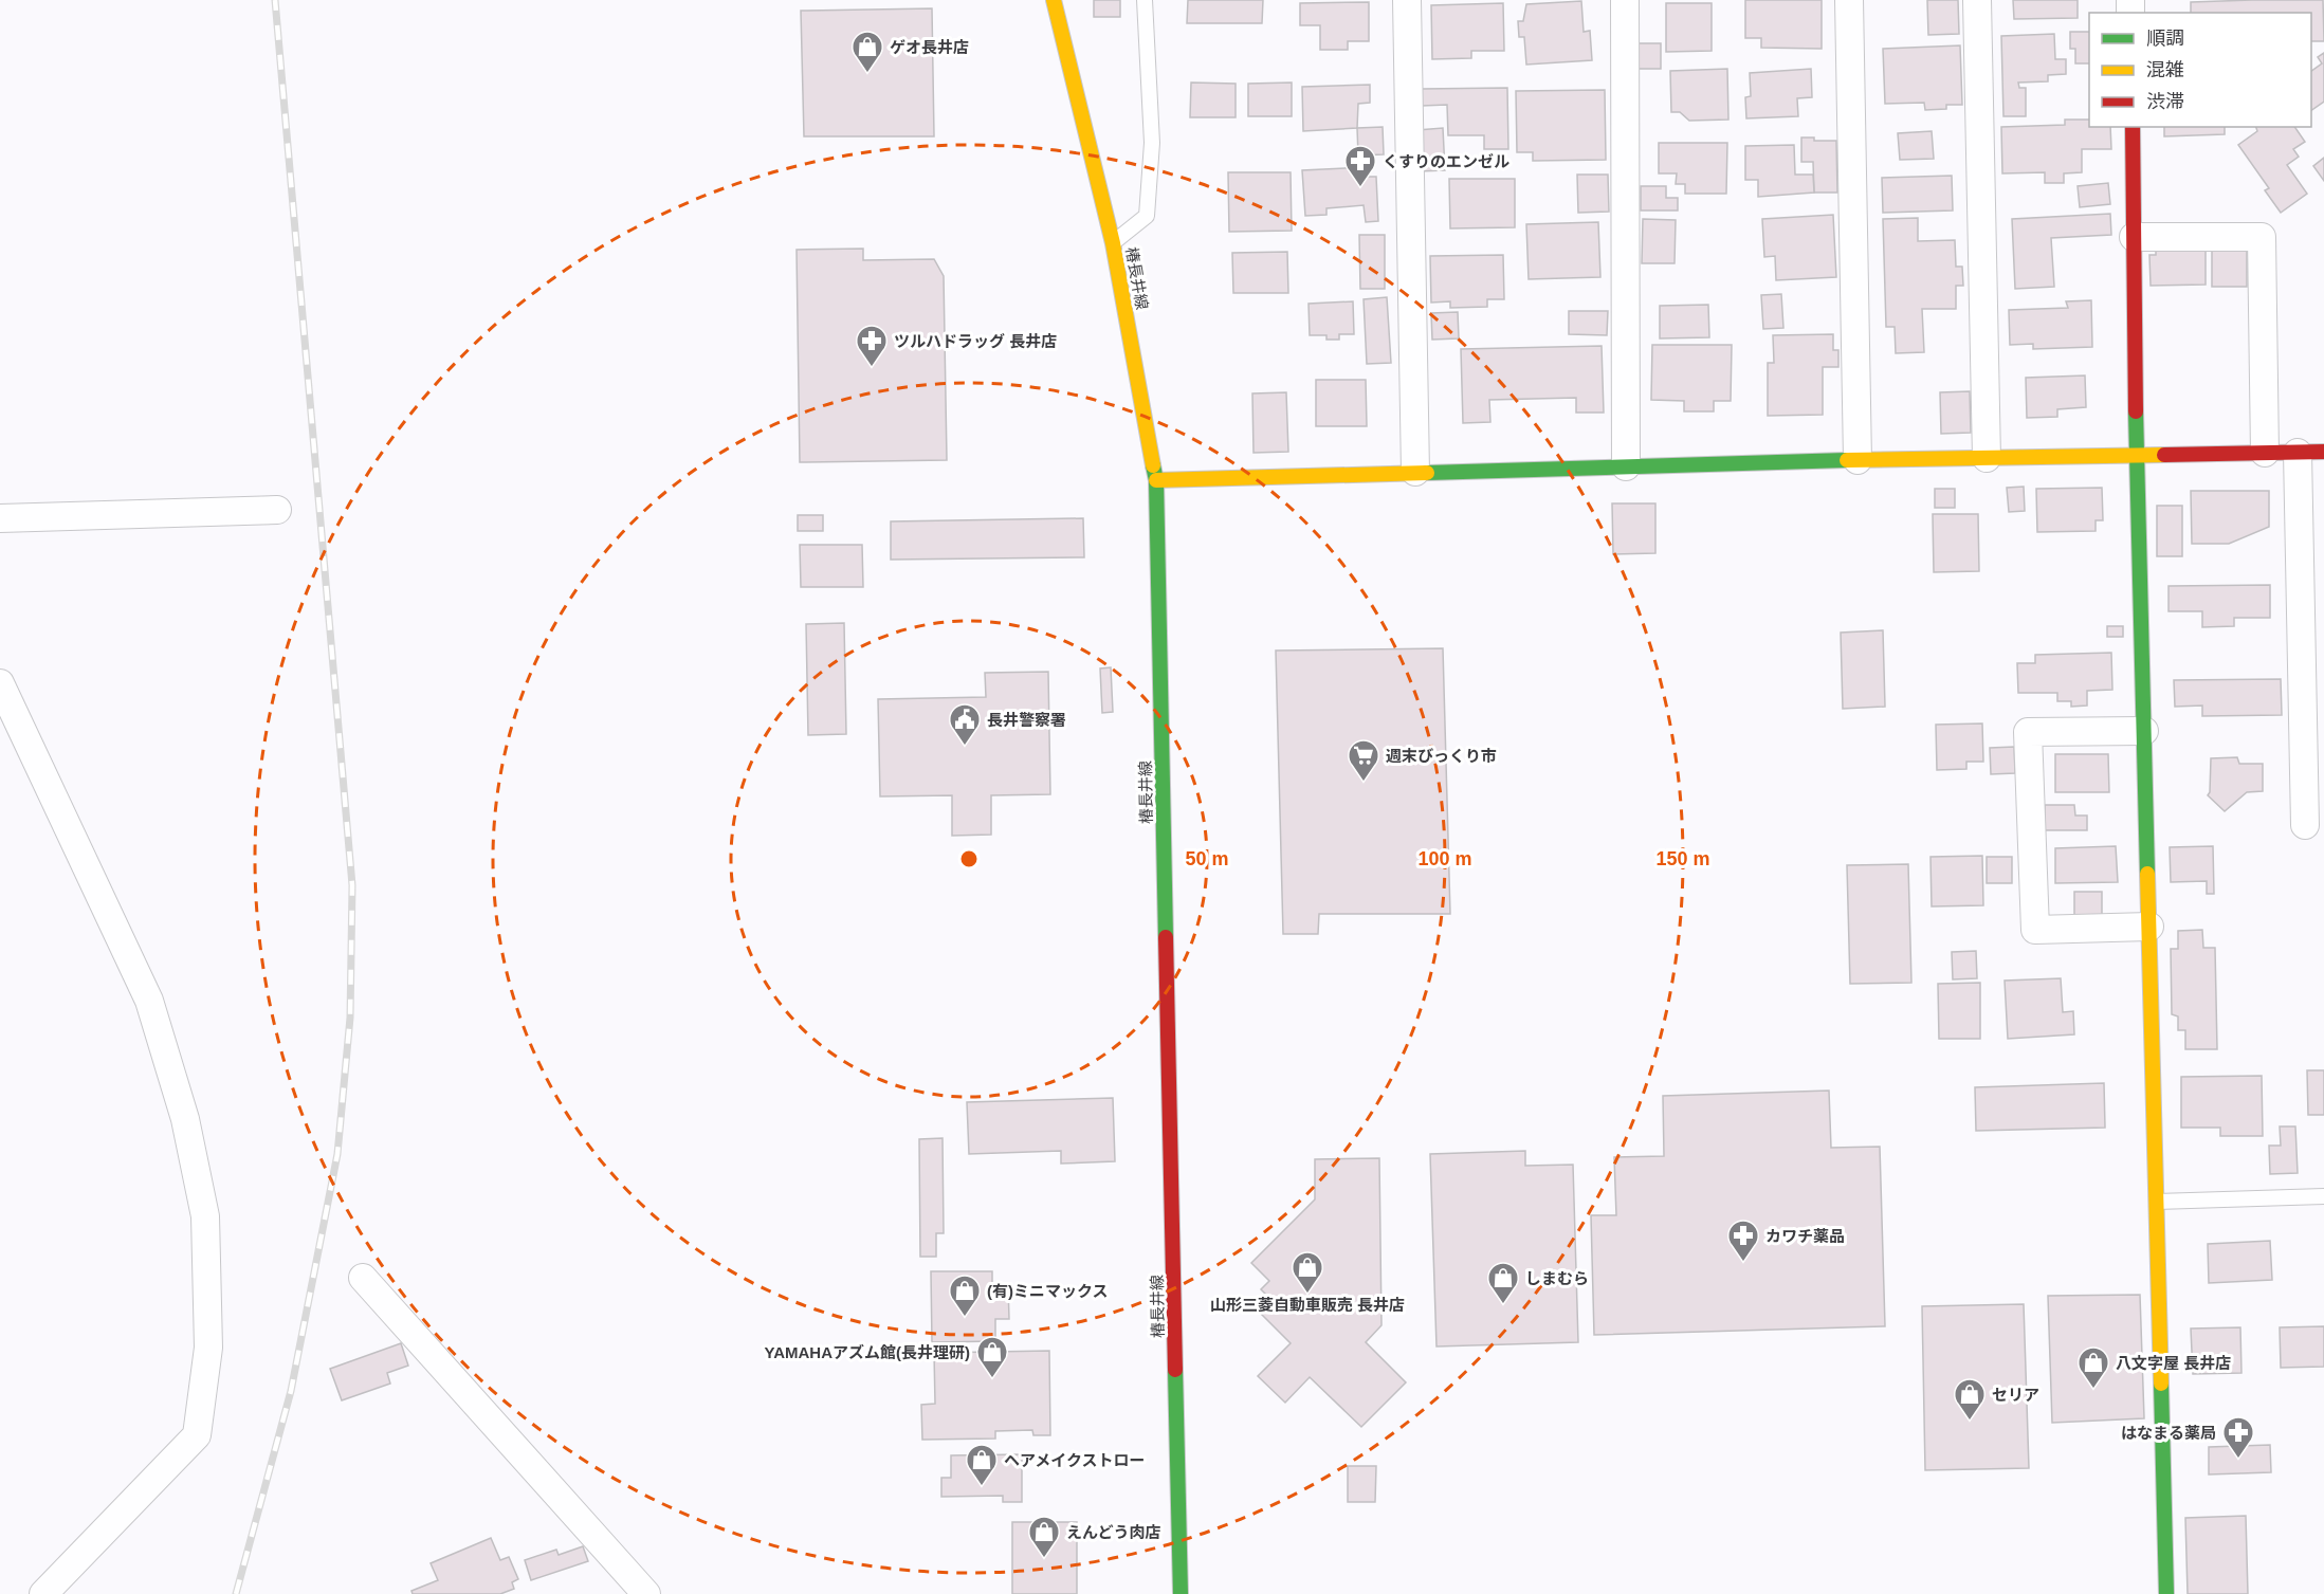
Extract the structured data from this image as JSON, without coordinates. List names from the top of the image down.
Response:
{
  "streets": {
    "street": ["椿長井線"]
  },
  "places": {
    "shop": [
      "ゲオ長井店",
      "山形三菱自動車販売 長井店",
      "しまむら",
      "(有)ミニマックス",
      "YAMAHAアズム館(長井理研)",
      "八文字屋 長井店",
      "セリア",
      "ヘアメイクストロー",
      "えんどう肉店"
    ],
    "pharmacy": [
      "くすりのエンゼル",
      "ツルハドラッグ 長井店",
      "カワチ薬品",
      "はなまる薬局"
    ],
    "public building": ["長井警察署"],
    "supermarket": ["週末びっくり市"]
  },
  "legend": ["順調", "混雑", "渋滞"],
  "rings": ["50 m", "100 m", "150 m"]
}
